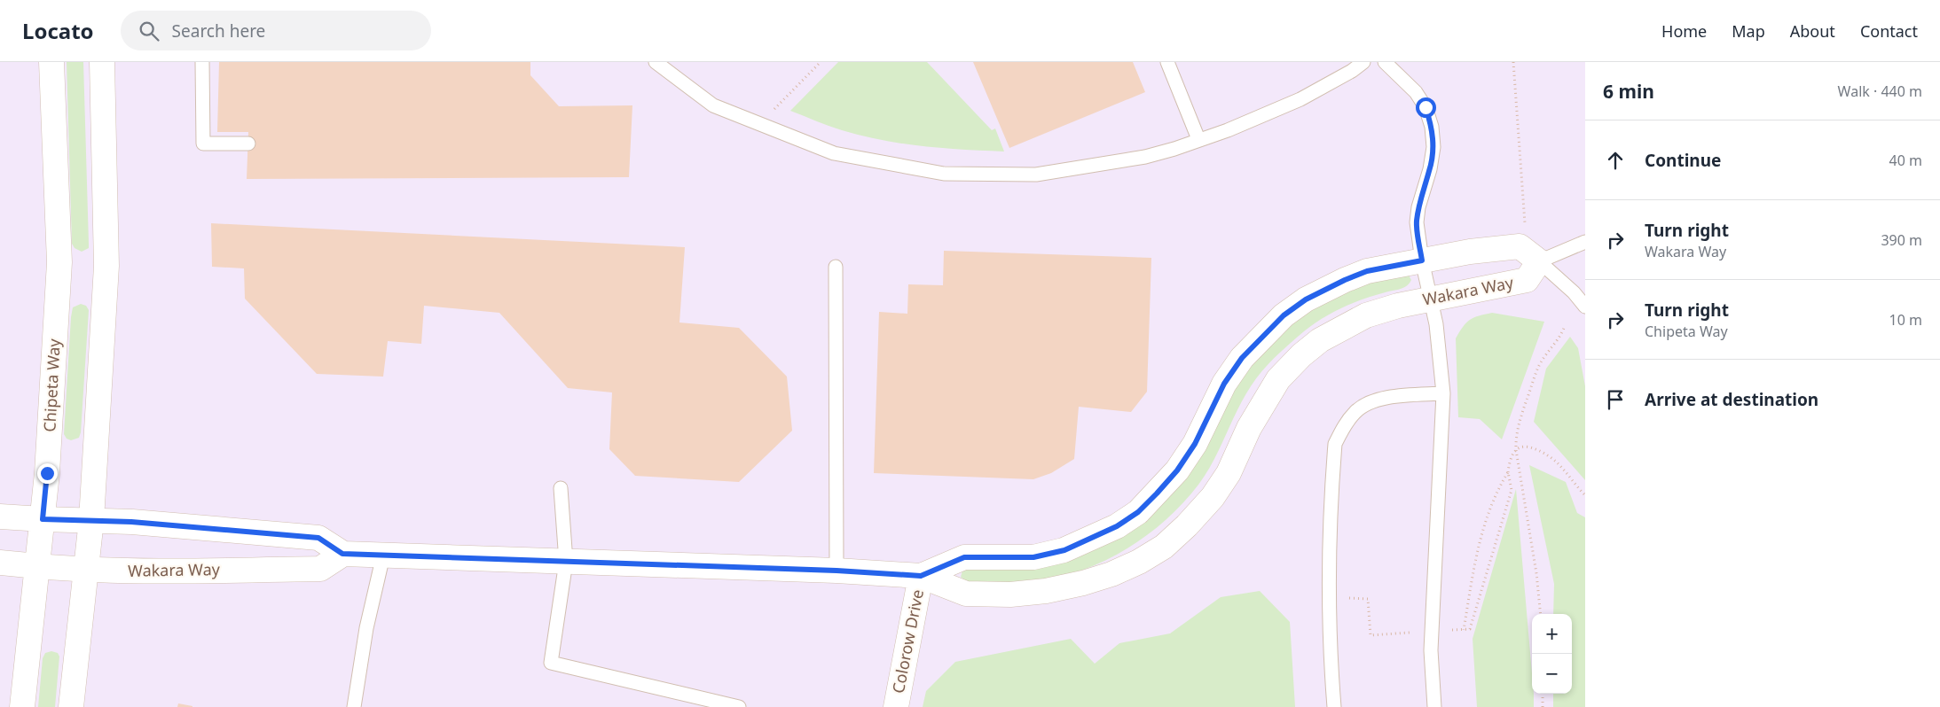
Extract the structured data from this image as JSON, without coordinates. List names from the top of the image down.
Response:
{
  "streets": {
    "street": ["Wakara Way", "Chipeta Way", "Colorow Drive"]
  },
  "crossings": [
    ["Wakara Way", "Chipeta Way"],
    ["Wakara Way", "Colorow Drive"]
  ],
  "page": {
    "header": "Locato",
    "search": "Search here",
    "nav": [
      "Home",
      "Map",
      "About",
      "Contact"
    ],
    "heading": ["6 min", "Walk · 440 m"],
    "list": [
      ["Continue", "40 m"],
      ["Turn right", "Wakara Way", "390 m"],
      ["Turn right", "Chipeta Way", "10 m"],
      "Arrive at destination"
    ],
    "map_buttons": ["+", "−"]
  }
}
